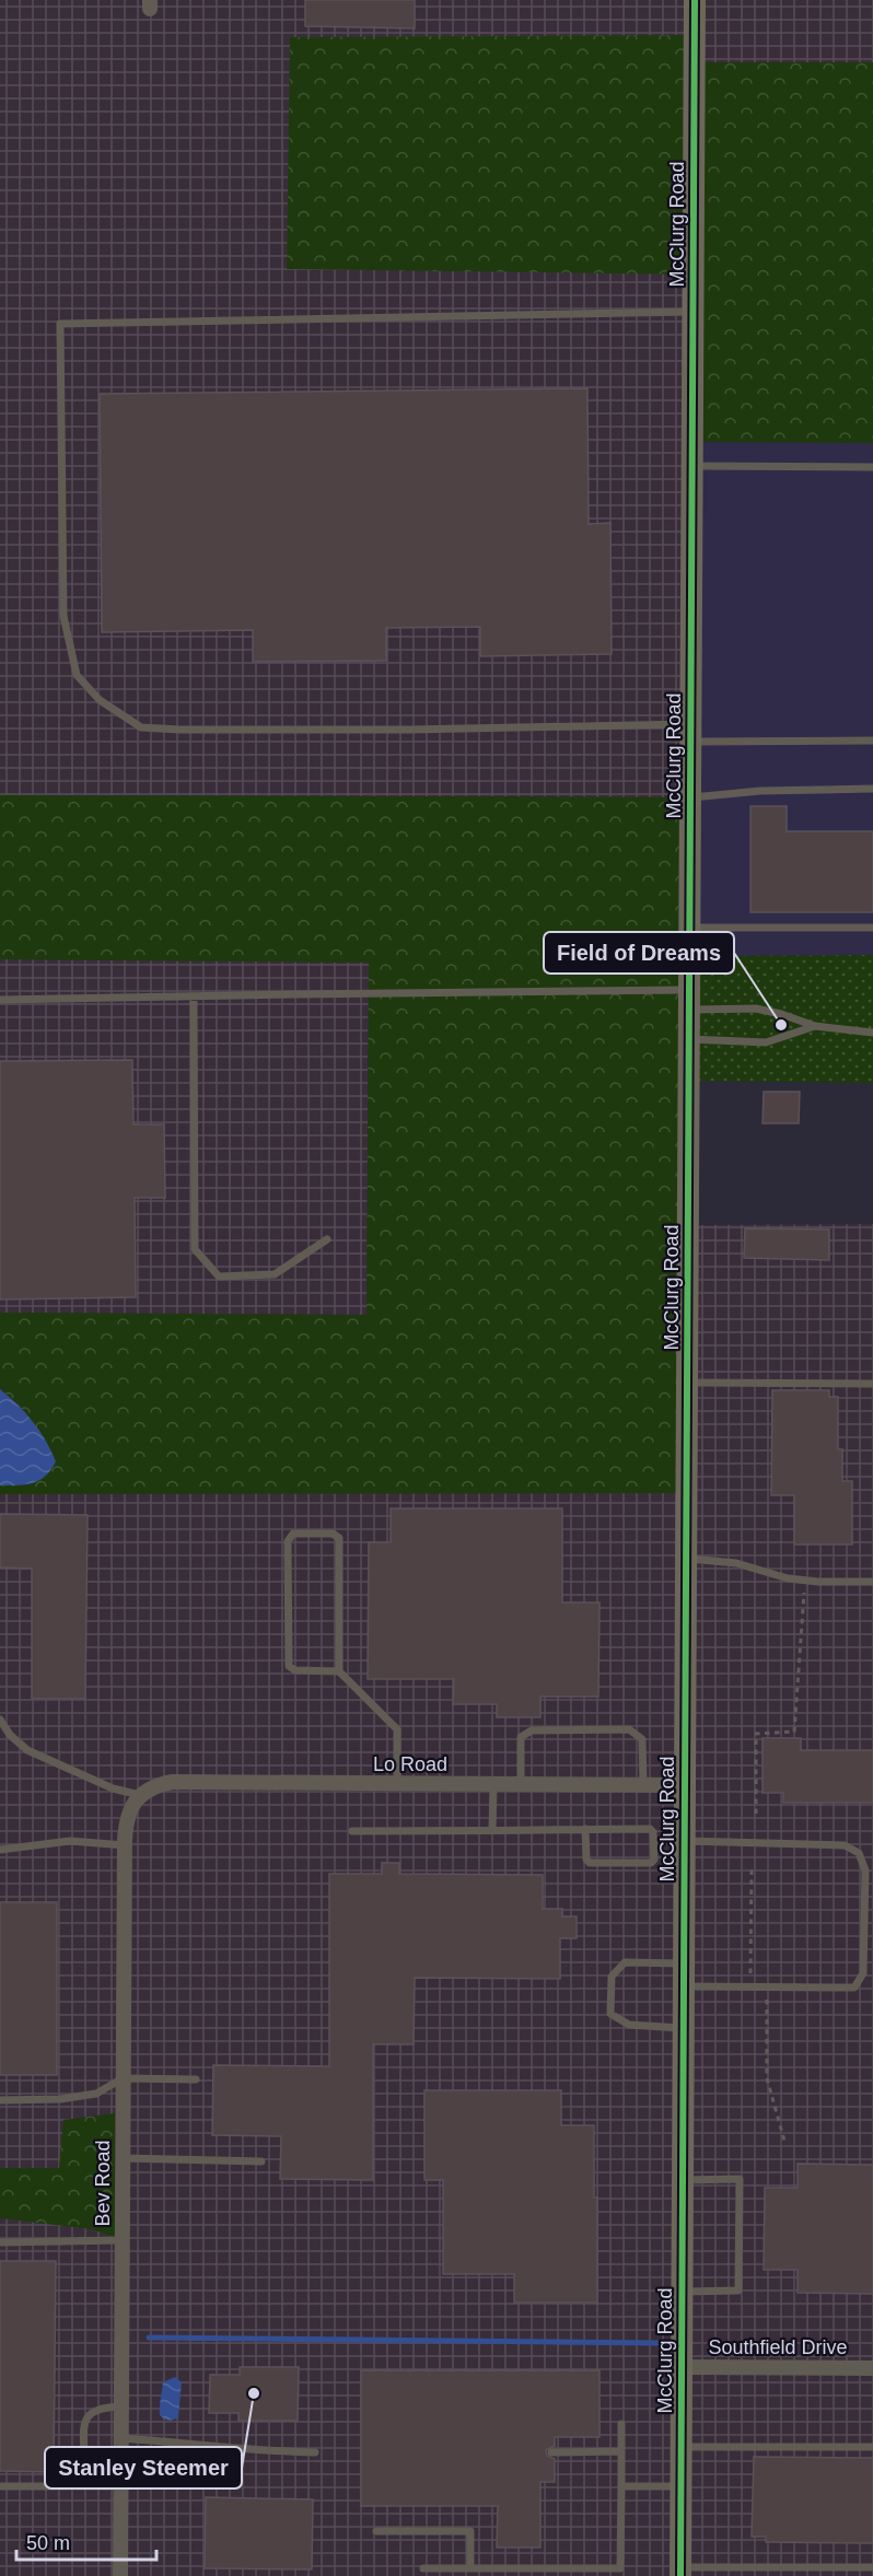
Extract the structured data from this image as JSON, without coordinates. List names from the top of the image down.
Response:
{
  "streets": {
    "street": [
      "McClurg Road",
      "Lo Road",
      "Bev Road",
      "Southfield Drive"
    ]
  },
  "crossings": [
    ["McClurg Road", "Lo Road"],
    ["McClurg Road", "Southfield Drive"],
    ["Lo Road", "Bev Road"]
  ],
  "places": ["Field of Dreams", "Stanley Steemer"],
  "scale_bar": "50 m"
}
